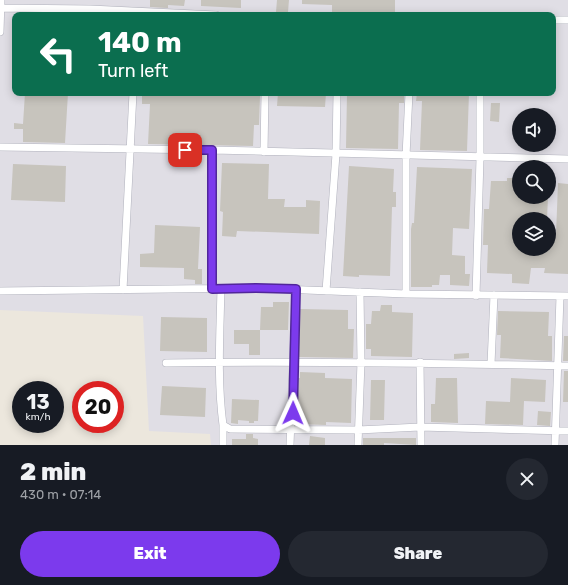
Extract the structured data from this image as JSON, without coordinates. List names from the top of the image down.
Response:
{
  "page": {
    "turn": ["140 m", "Turn left"],
    "speed": "13 km/h",
    "limit": "20",
    "heading": ["2 min", "430 m · 07:14"],
    "buttons": ["Exit", "Share"]
  }
}
